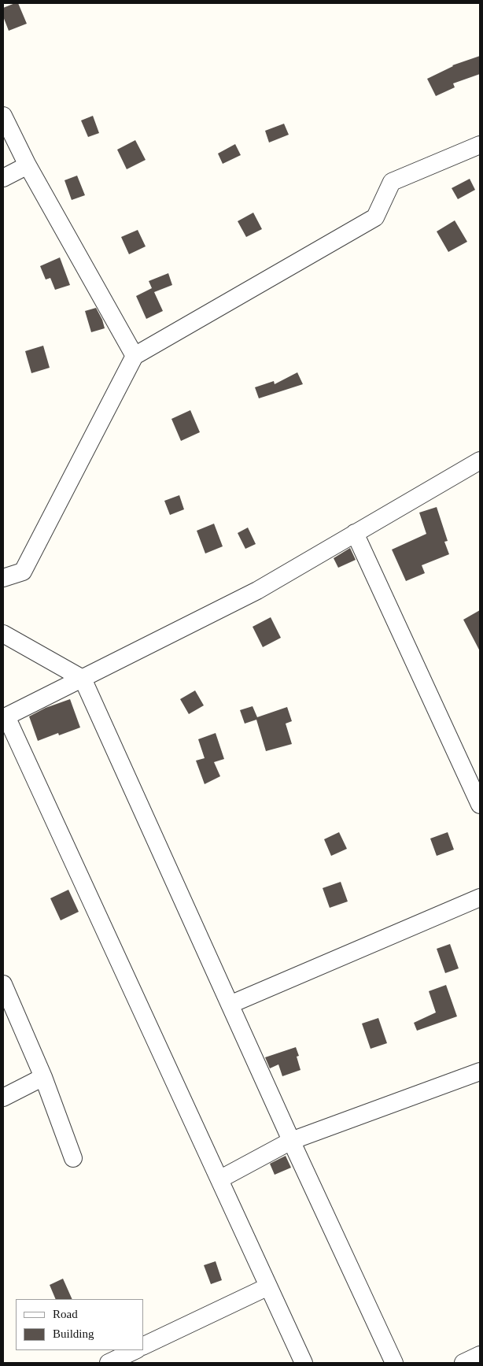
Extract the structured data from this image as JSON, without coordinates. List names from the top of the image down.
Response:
{
  "legend": ["Road", "Building"]
}
